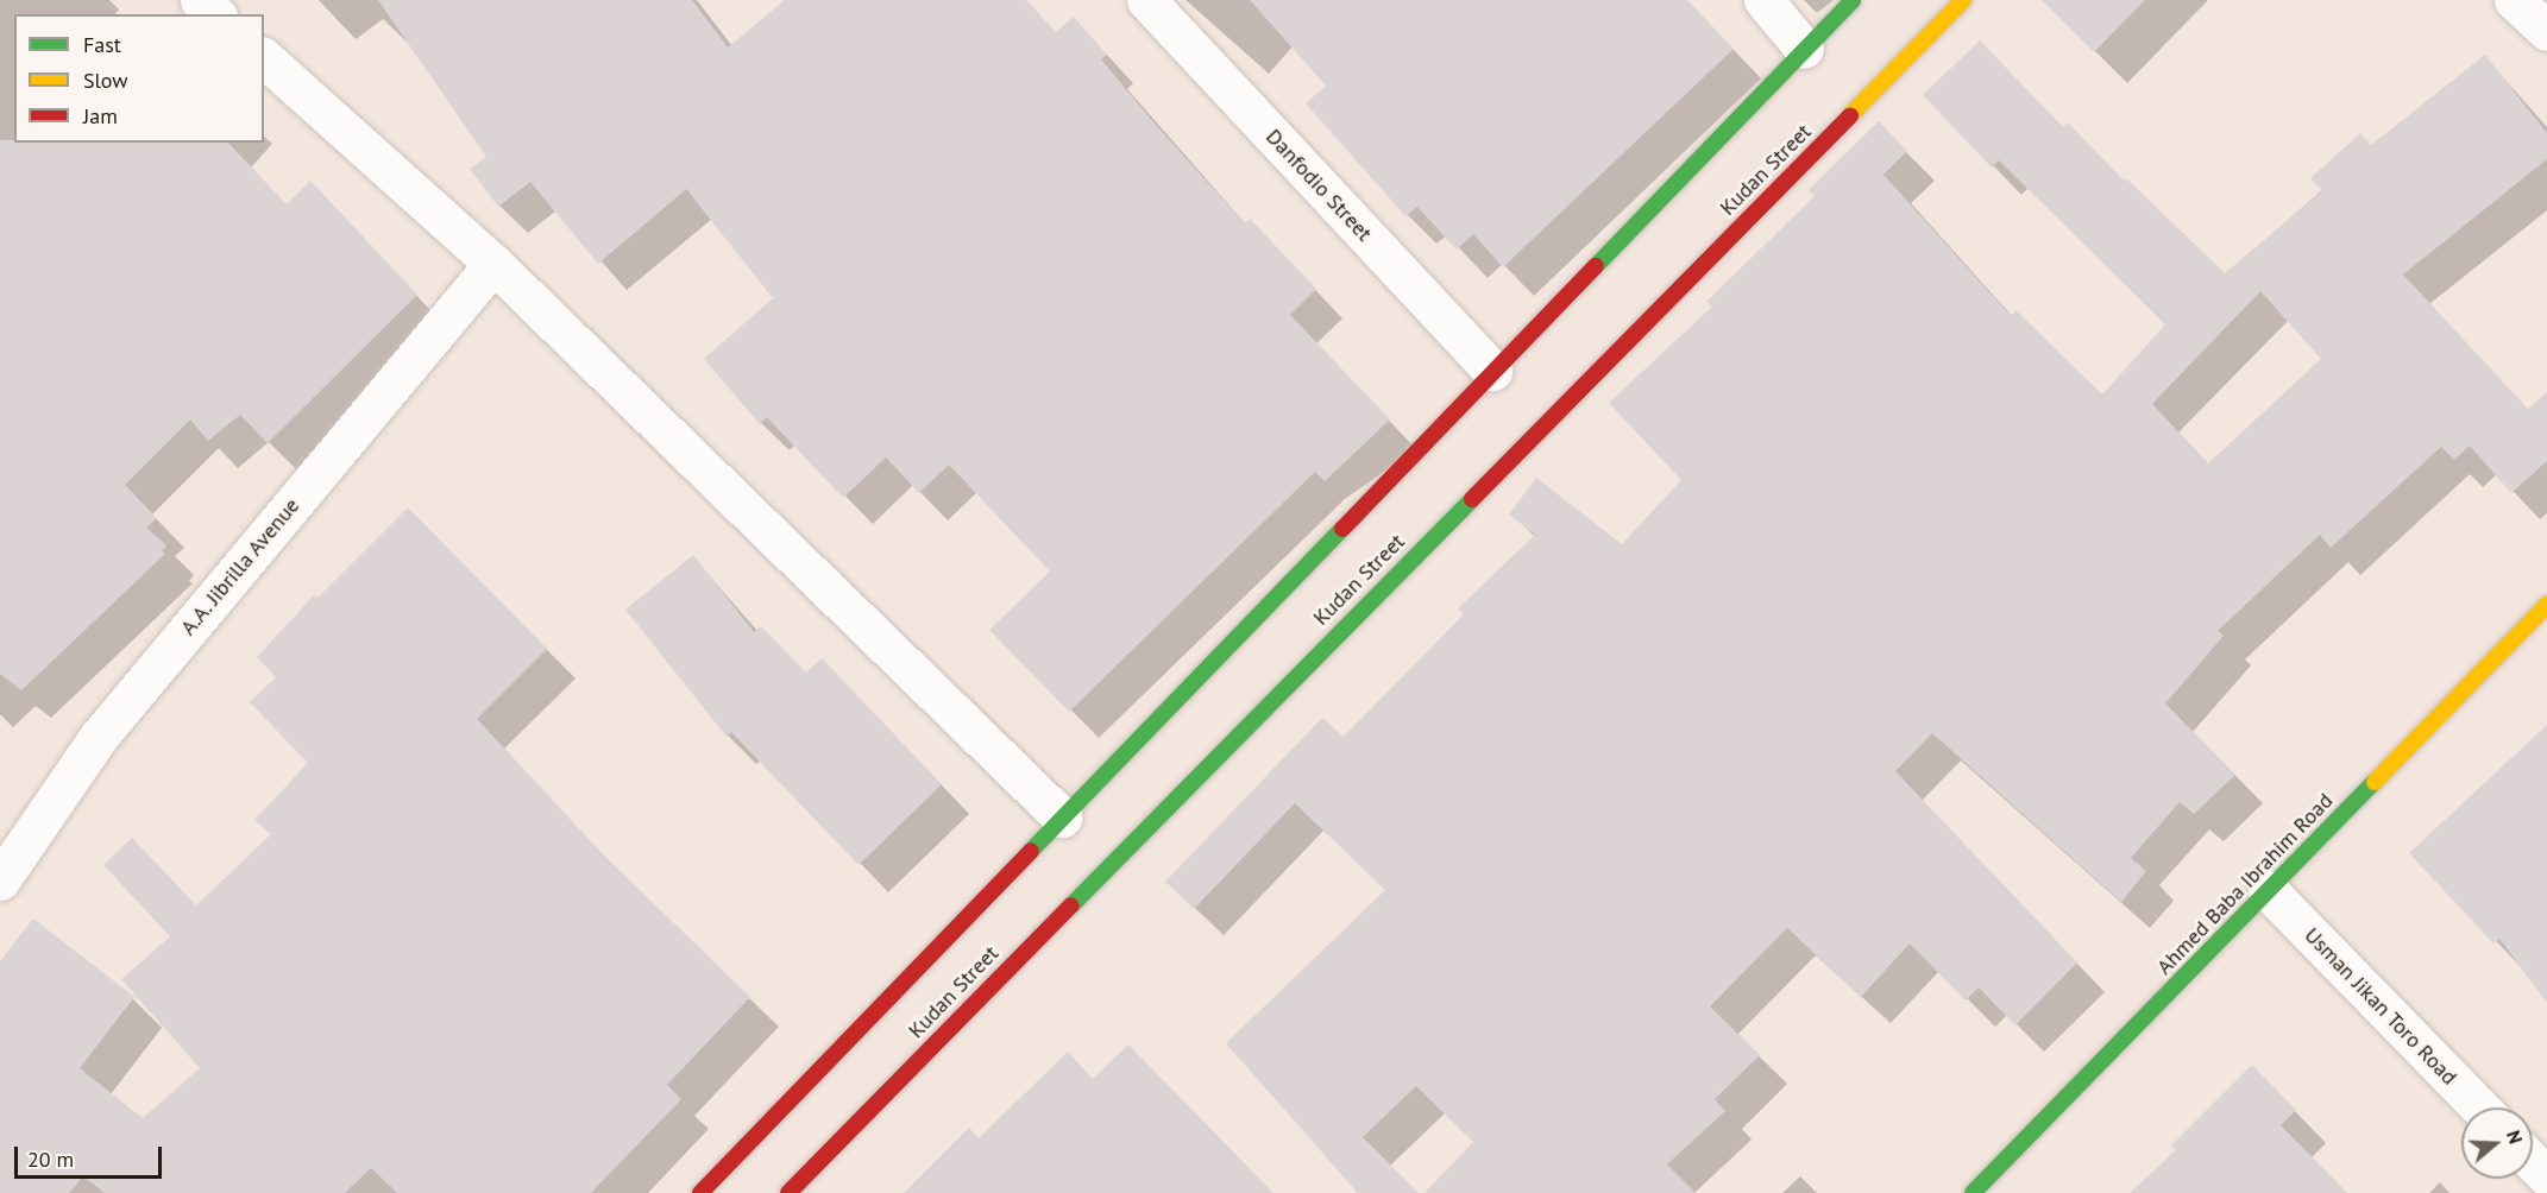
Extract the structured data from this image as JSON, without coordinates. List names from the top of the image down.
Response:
{
  "streets": {
    "street": [
      "Kudan Street",
      "Danfodio Street",
      "A.A. Jibrilla Avenue",
      "Ahmed Baba Ibrahim Road",
      "Usman Jikan Toro Road"
    ]
  },
  "crossings": [
    ["Ahmed Baba Ibrahim Road", "Usman Jikan Toro Road"]
  ],
  "legend": ["Fast", "Slow", "Jam"],
  "scale_bar": "20 m",
  "north": "right"
}
